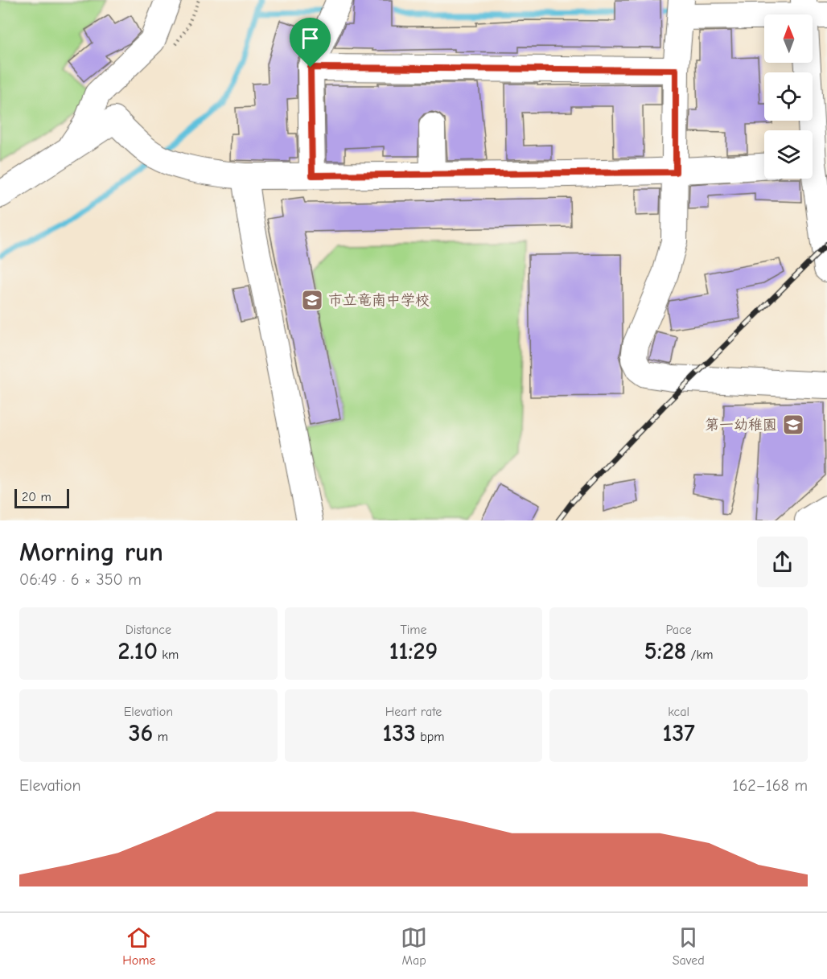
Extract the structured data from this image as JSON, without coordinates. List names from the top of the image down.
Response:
{
  "places": {
    "school or university": ["市立竜南中学校", "第一幼稚園"]
  },
  "scale_bar": "20 m",
  "north": "top",
  "page": {
    "scale": "20 m",
    "heading": ["Morning run", "06:49 · 6 × 350 m"],
    "stats": [
      ["Distance", "2.10 km"],
      ["Time", "11:29"],
      ["Pace", "5:28 /km"],
      ["Elevation", "36 m"],
      ["Heart rate", "133 bpm"],
      ["kcal", "137"]
    ],
    "chart": ["Elevation", "162–168 m"],
    "tabs": ["Home", "Map", "Saved"]
  }
}
